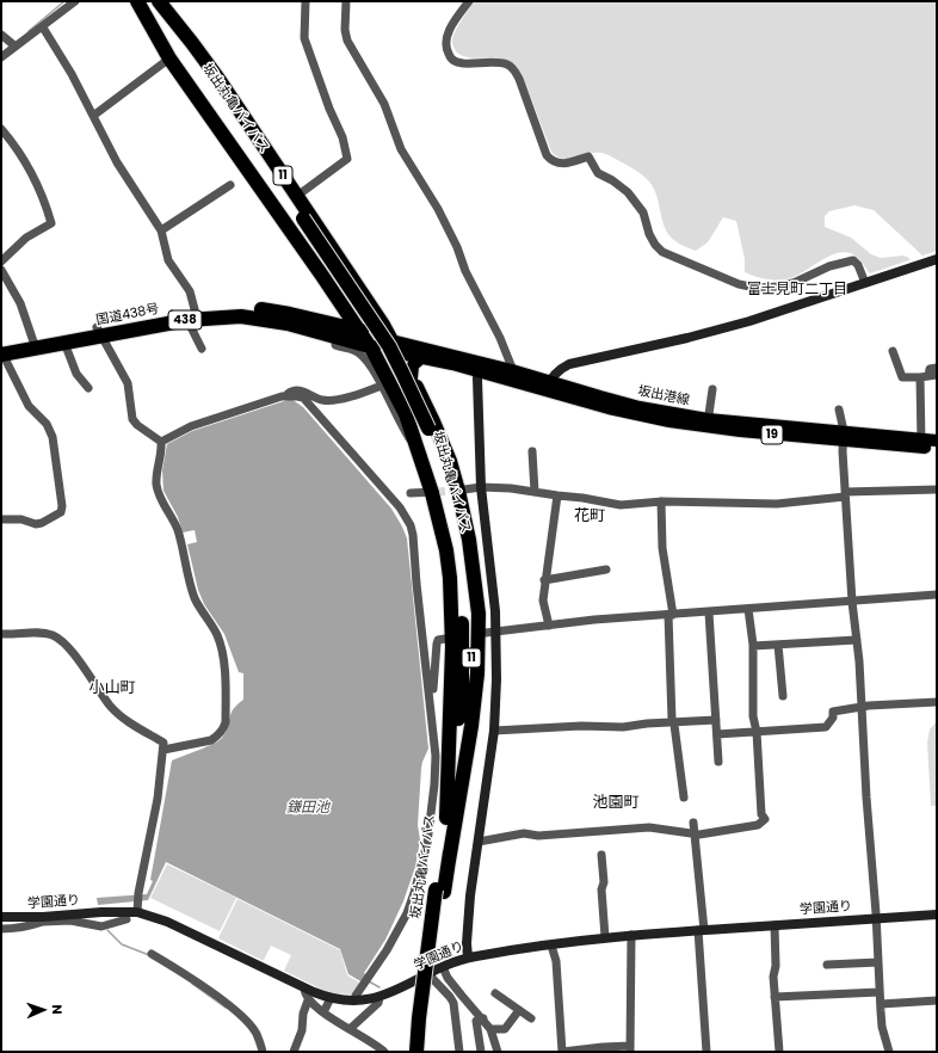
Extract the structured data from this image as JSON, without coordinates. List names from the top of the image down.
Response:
{
  "streets": {
    "highway": [
      "坂出丸亀バイパス",
      "11",
      "国道438号",
      "438"
    ],
    "main road": ["坂出港線", "19"],
    "street": ["学園通り"]
  },
  "crossings": [
    ["坂出丸亀バイパス", "11"],
    ["11", "国道438号"],
    ["11", "坂出港線"],
    ["国道438号", "坂出港線"]
  ],
  "districts": [
    "富士見町二丁目",
    "花町",
    "小山町",
    "池園町"
  ],
  "water": ["鎌田池"],
  "north": "right"
}
